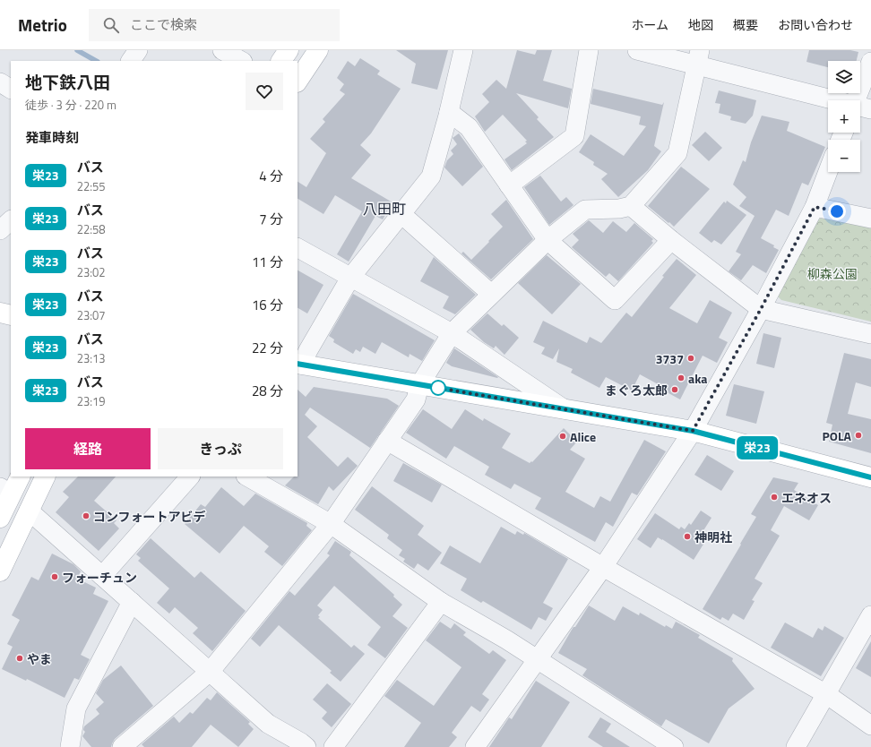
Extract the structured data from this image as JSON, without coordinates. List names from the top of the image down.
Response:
{
  "districts": ["八田町"],
  "parks": ["柳森公園"],
  "places": [
    "3737",
    "aka",
    "まぐろ太郎",
    "POLA",
    "Alice",
    "エネオス",
    "コンフォートアビデ",
    "神明社",
    "フォーチュン",
    "やま"
  ],
  "lines": ["bus line 栄23"],
  "page": {
    "header": "Metrio",
    "search": "ここで検索",
    "nav": [
      "ホーム",
      "地図",
      "概要",
      "お問い合わせ"
    ],
    "on_map": "栄23",
    "map_buttons": ["+", "−"],
    "heading": [
      ["地下鉄八田", "徒歩 · 3 分 · 220 m"],
      "発車時刻"
    ],
    "list": [
      {
        "mark": "栄23",
        "name": "バス",
        "note": "22:55",
        "value": "4 分"
      },
      {
        "mark": "栄23",
        "name": "バス",
        "note": "22:58",
        "value": "7 分"
      },
      {
        "mark": "栄23",
        "name": "バス",
        "note": "23:02",
        "value": "11 分"
      },
      {
        "mark": "栄23",
        "name": "バス",
        "note": "23:07",
        "value": "16 分"
      },
      {
        "mark": "栄23",
        "name": "バス",
        "note": "23:13",
        "value": "22 分"
      },
      {
        "mark": "栄23",
        "name": "バス",
        "note": "23:19",
        "value": "28 分"
      }
    ],
    "buttons": ["経路", "きっぷ"]
  }
}
